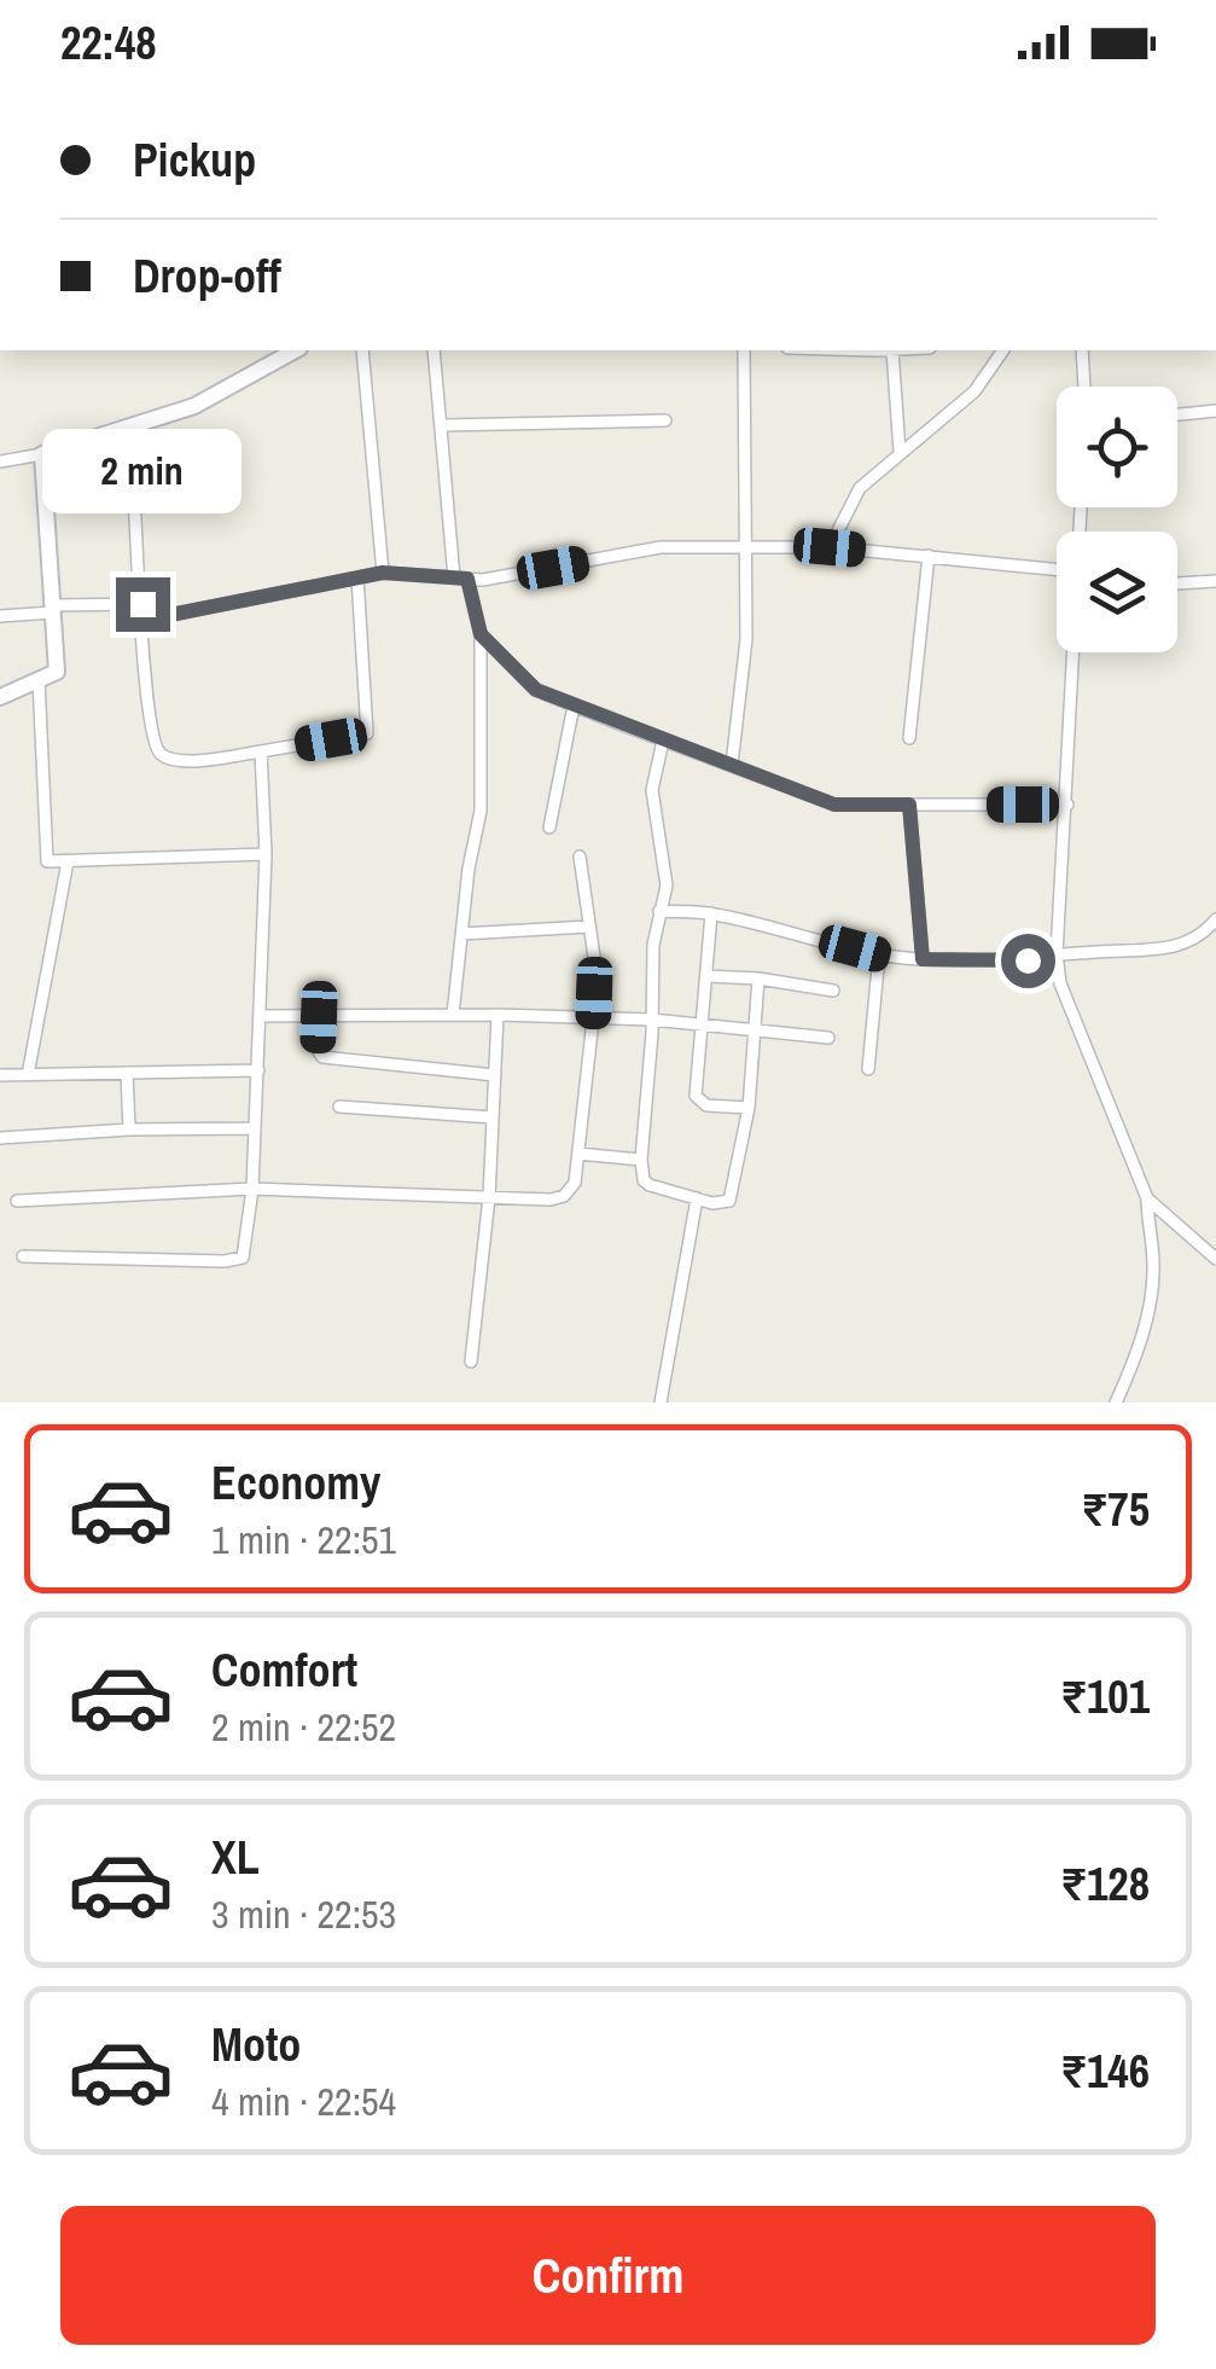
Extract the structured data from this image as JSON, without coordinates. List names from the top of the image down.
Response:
{
  "page": {
    "status": "22:48",
    "banner": ["Pickup", "Drop-off"],
    "bubble": "2 min",
    "list": [
      {
        "name": "Economy",
        "note": "1 min · 22:51",
        "value": "₹75"
      },
      {
        "name": "Comfort",
        "note": "2 min · 22:52",
        "value": "₹101"
      },
      {
        "name": "XL",
        "note": "3 min · 22:53",
        "value": "₹128"
      },
      {
        "name": "Moto",
        "note": "4 min · 22:54",
        "value": "₹146"
      }
    ],
    "buttons": "Confirm"
  }
}
